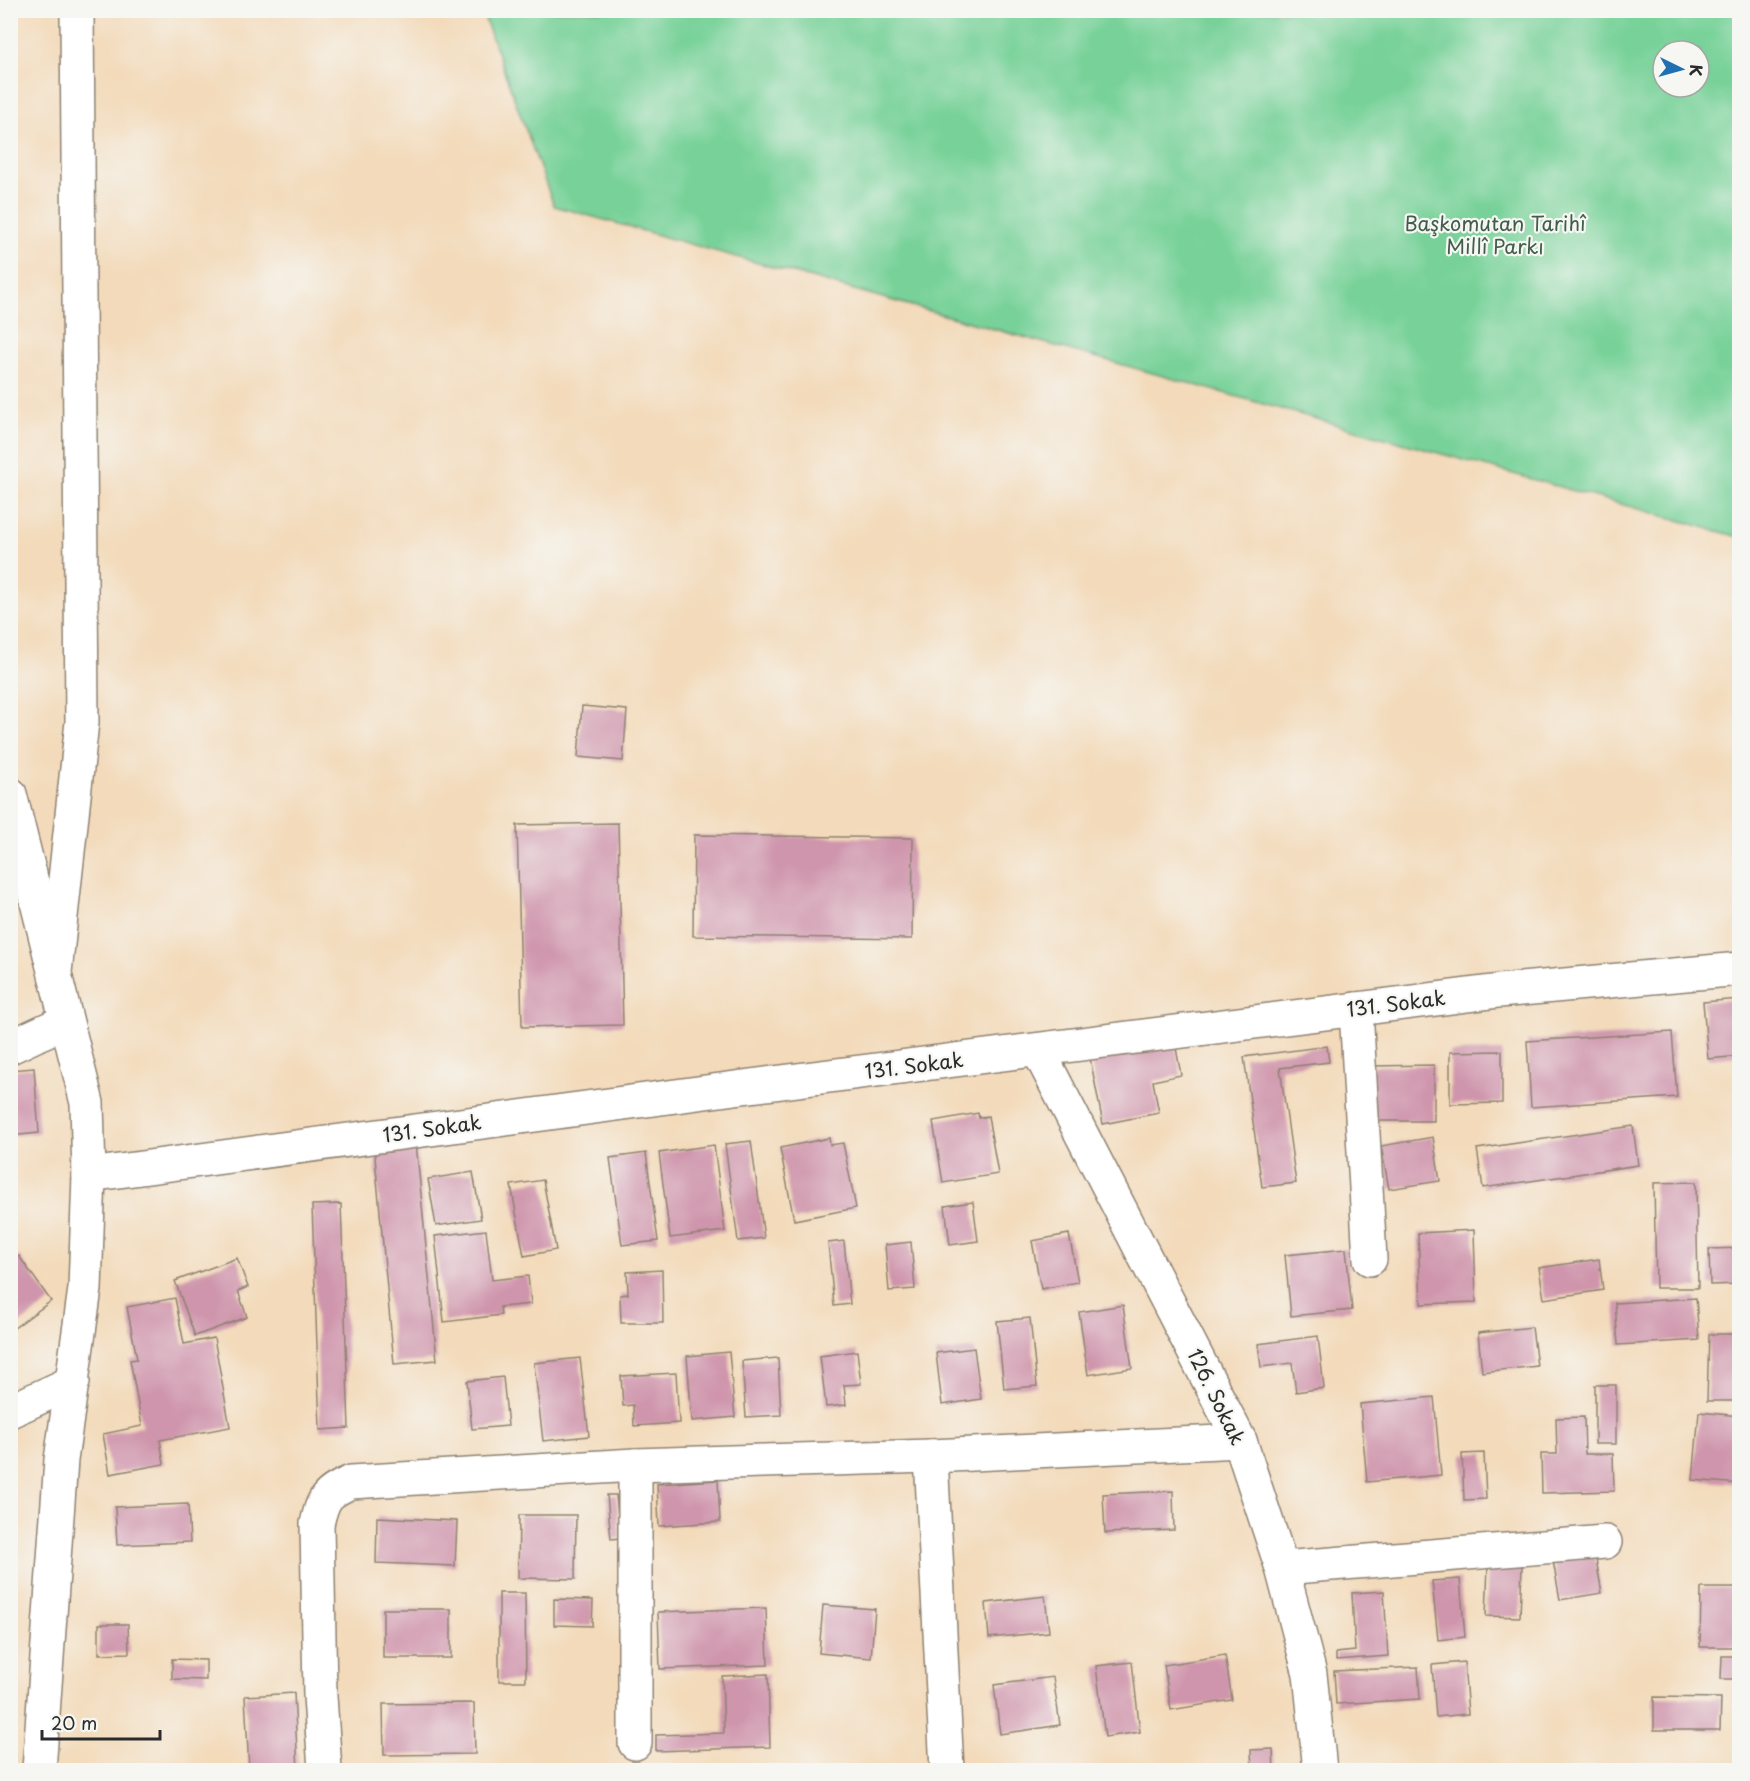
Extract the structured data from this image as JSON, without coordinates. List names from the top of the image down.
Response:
{
  "streets": {
    "street": ["131. Sokak", "126. Sokak"]
  },
  "crossings": [
    ["131. Sokak", "126. Sokak"]
  ],
  "parks": ["Başkomutan Tarihî Millî Parkı"],
  "scale_bar": "20 m",
  "north": "right"
}
